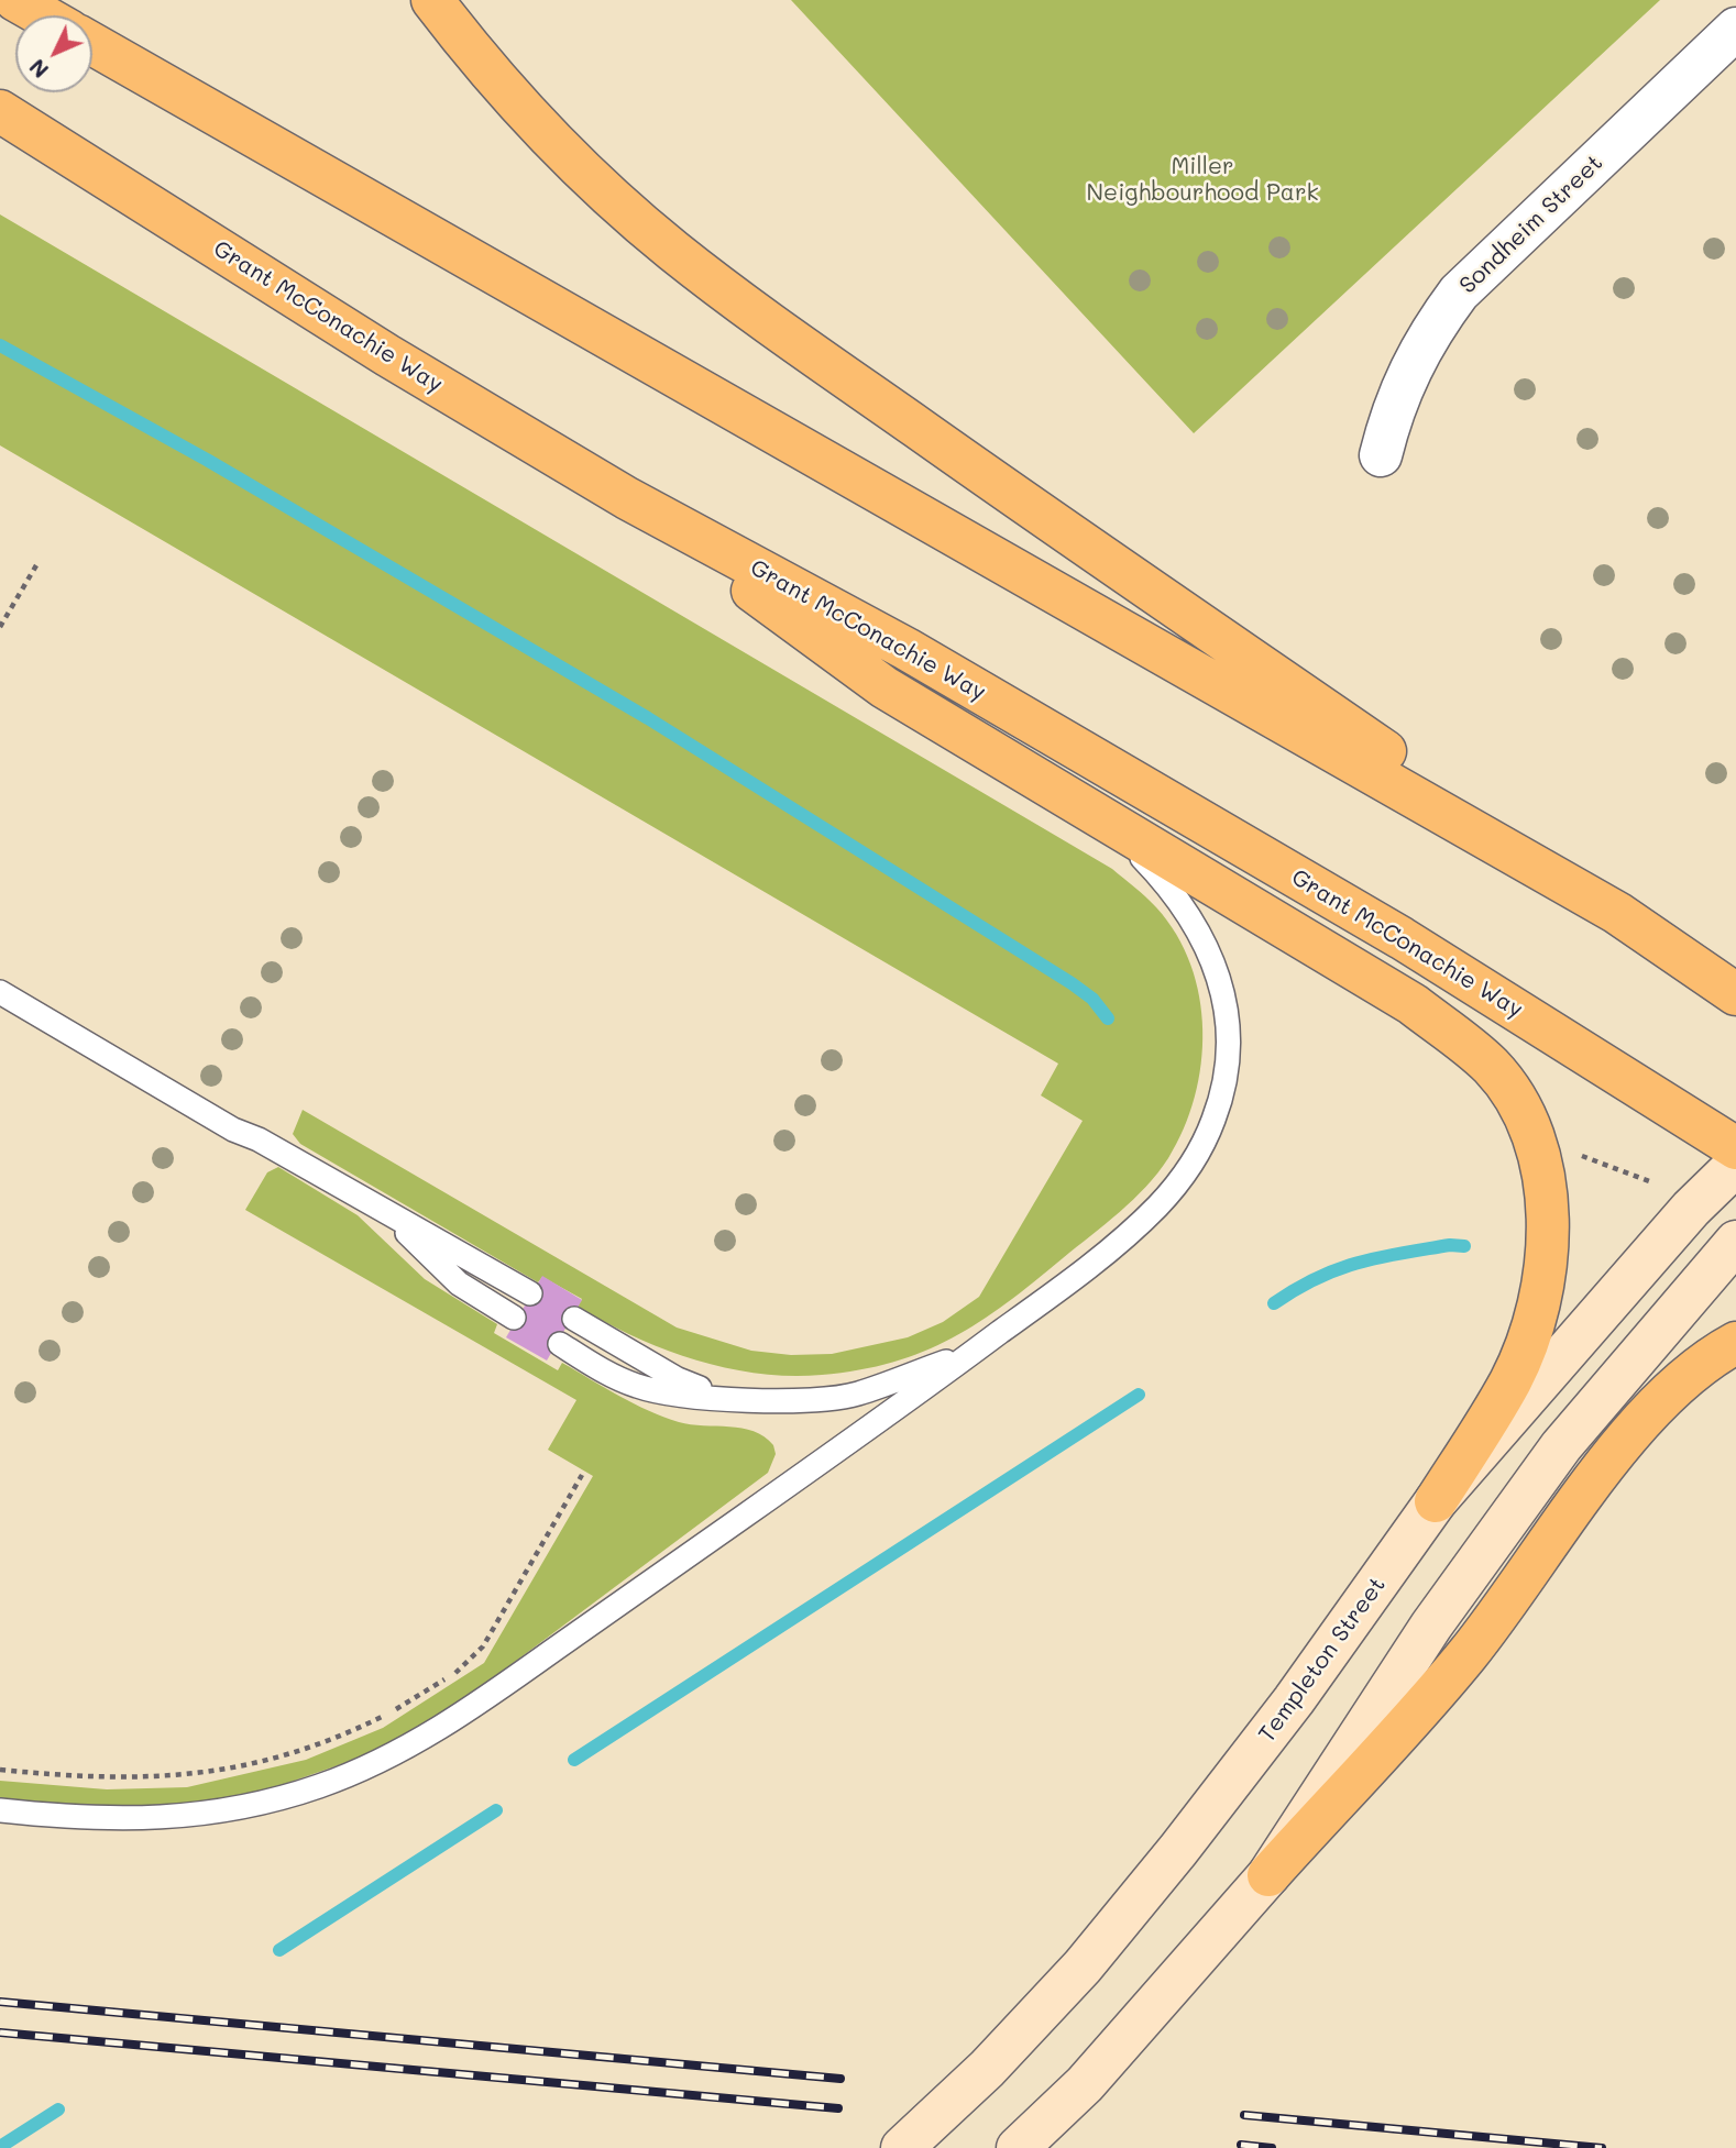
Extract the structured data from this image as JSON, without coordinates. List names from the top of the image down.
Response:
{
  "streets": {
    "main road": ["Grant McConachie Way"],
    "street": ["Sondheim Street", "Templeton Street"]
  },
  "parks": ["Miller Neighbourhood Park"],
  "north": "bottom left"
}
